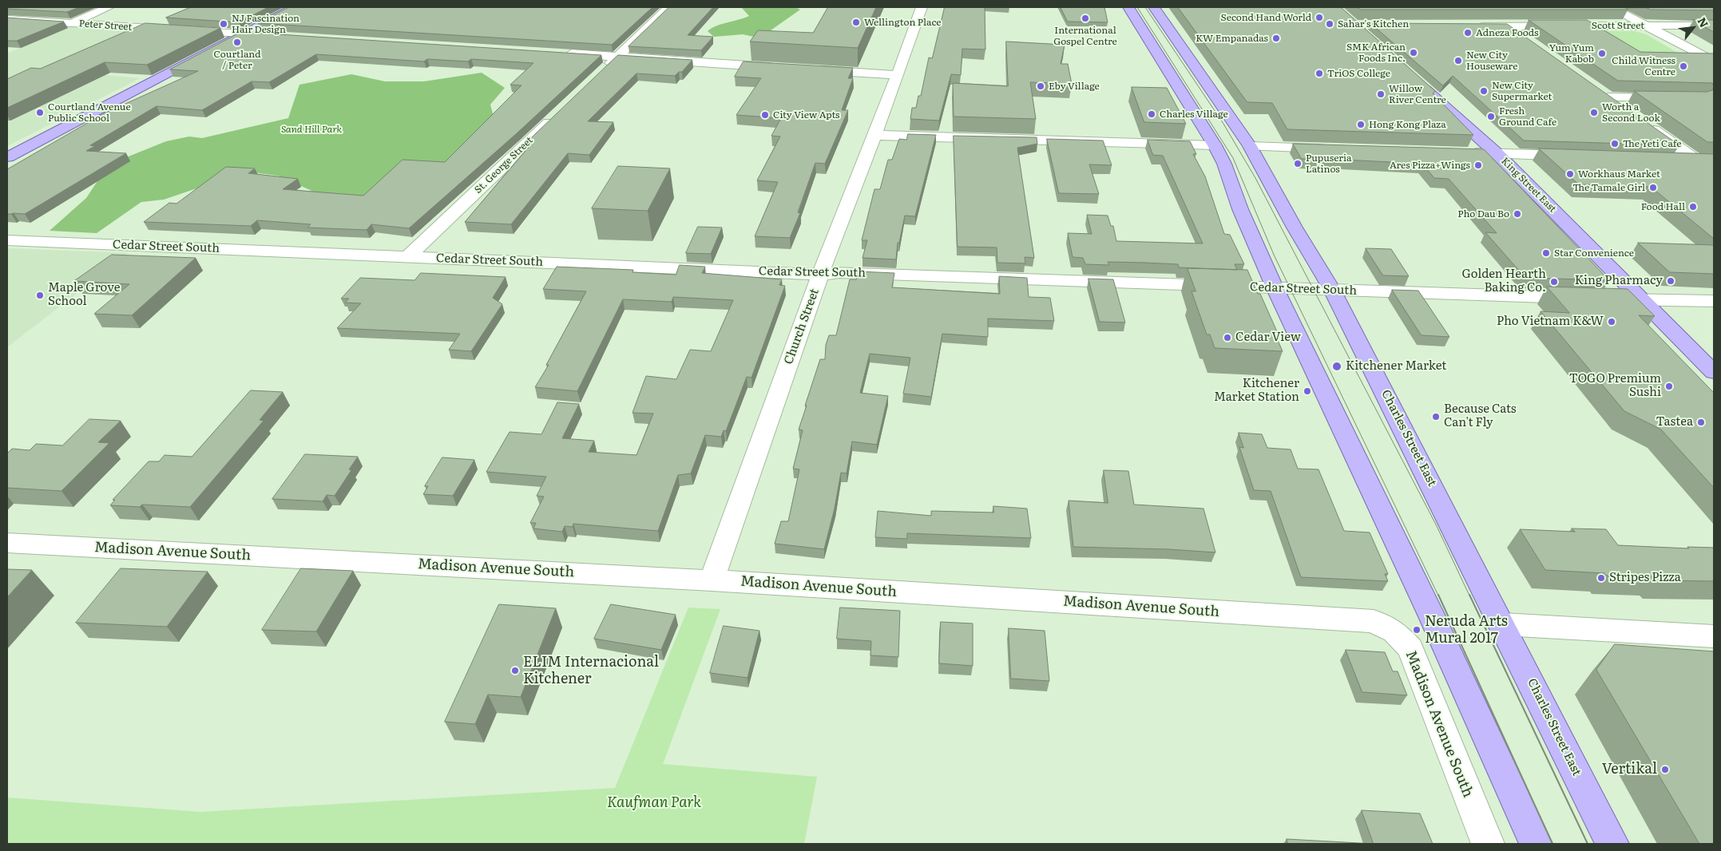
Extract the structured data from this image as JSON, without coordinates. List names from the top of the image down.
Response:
{
  "streets": {
    "main road": ["King Street East", "Charles Street East"],
    "street": [
      "Peter Street",
      "Scott Street",
      "St. George Street",
      "Cedar Street South",
      "Church Street",
      "Madison Avenue South"
    ]
  },
  "crossings": [
    ["St. George Street", "Cedar Street South"],
    ["King Street East", "Cedar Street South"],
    ["Cedar Street South", "Church Street"],
    ["Cedar Street South", "Charles Street East"],
    ["Church Street", "Madison Avenue South"]
  ],
  "parks": ["Sand Hill Park", "Kaufman Park"],
  "places": [
    "Second Hand World",
    "International Gospel Centre",
    "Wellington Place",
    "NJ Fascination Hair Design",
    "Sahar's Kitchen",
    "Adneza Foods",
    "KW Empanadas",
    "Courtland / Peter",
    "SMK African Foods Inc.",
    "Yum Yum Kabob",
    "New City Houseware",
    "Child Witness Centre",
    "TriOS College",
    "Eby Village",
    "New City Supermarket",
    "Willow River Centre",
    "Courtland Avenue Public School",
    "Worth a Second Look",
    "Charles Village",
    "City View Apts",
    "Fresh Ground Cafe",
    "Hong Kong Plaza",
    "The Yeti Cafe",
    "Pupuseria Latinos",
    "Ares Pizza+Wings",
    "Workhaus Market",
    "The Tamale Girl",
    "Food Hall",
    "Pho Dau Bo",
    "Star Convenience",
    "King Pharmacy",
    "Golden Hearth Baking Co.",
    "Maple Grove School",
    "Pho Vietnam K&W",
    "Cedar View",
    "Kitchener Market",
    "TOGO Premium Sushi",
    "Kitchener Market Station",
    "Because Cats Can't Fly",
    "Tastea",
    "Stripes Pizza",
    "Neruda Arts Mural 2017",
    "ELIM Internacional Kitchener",
    "Vertikal"
  ],
  "north": "top right"
}
